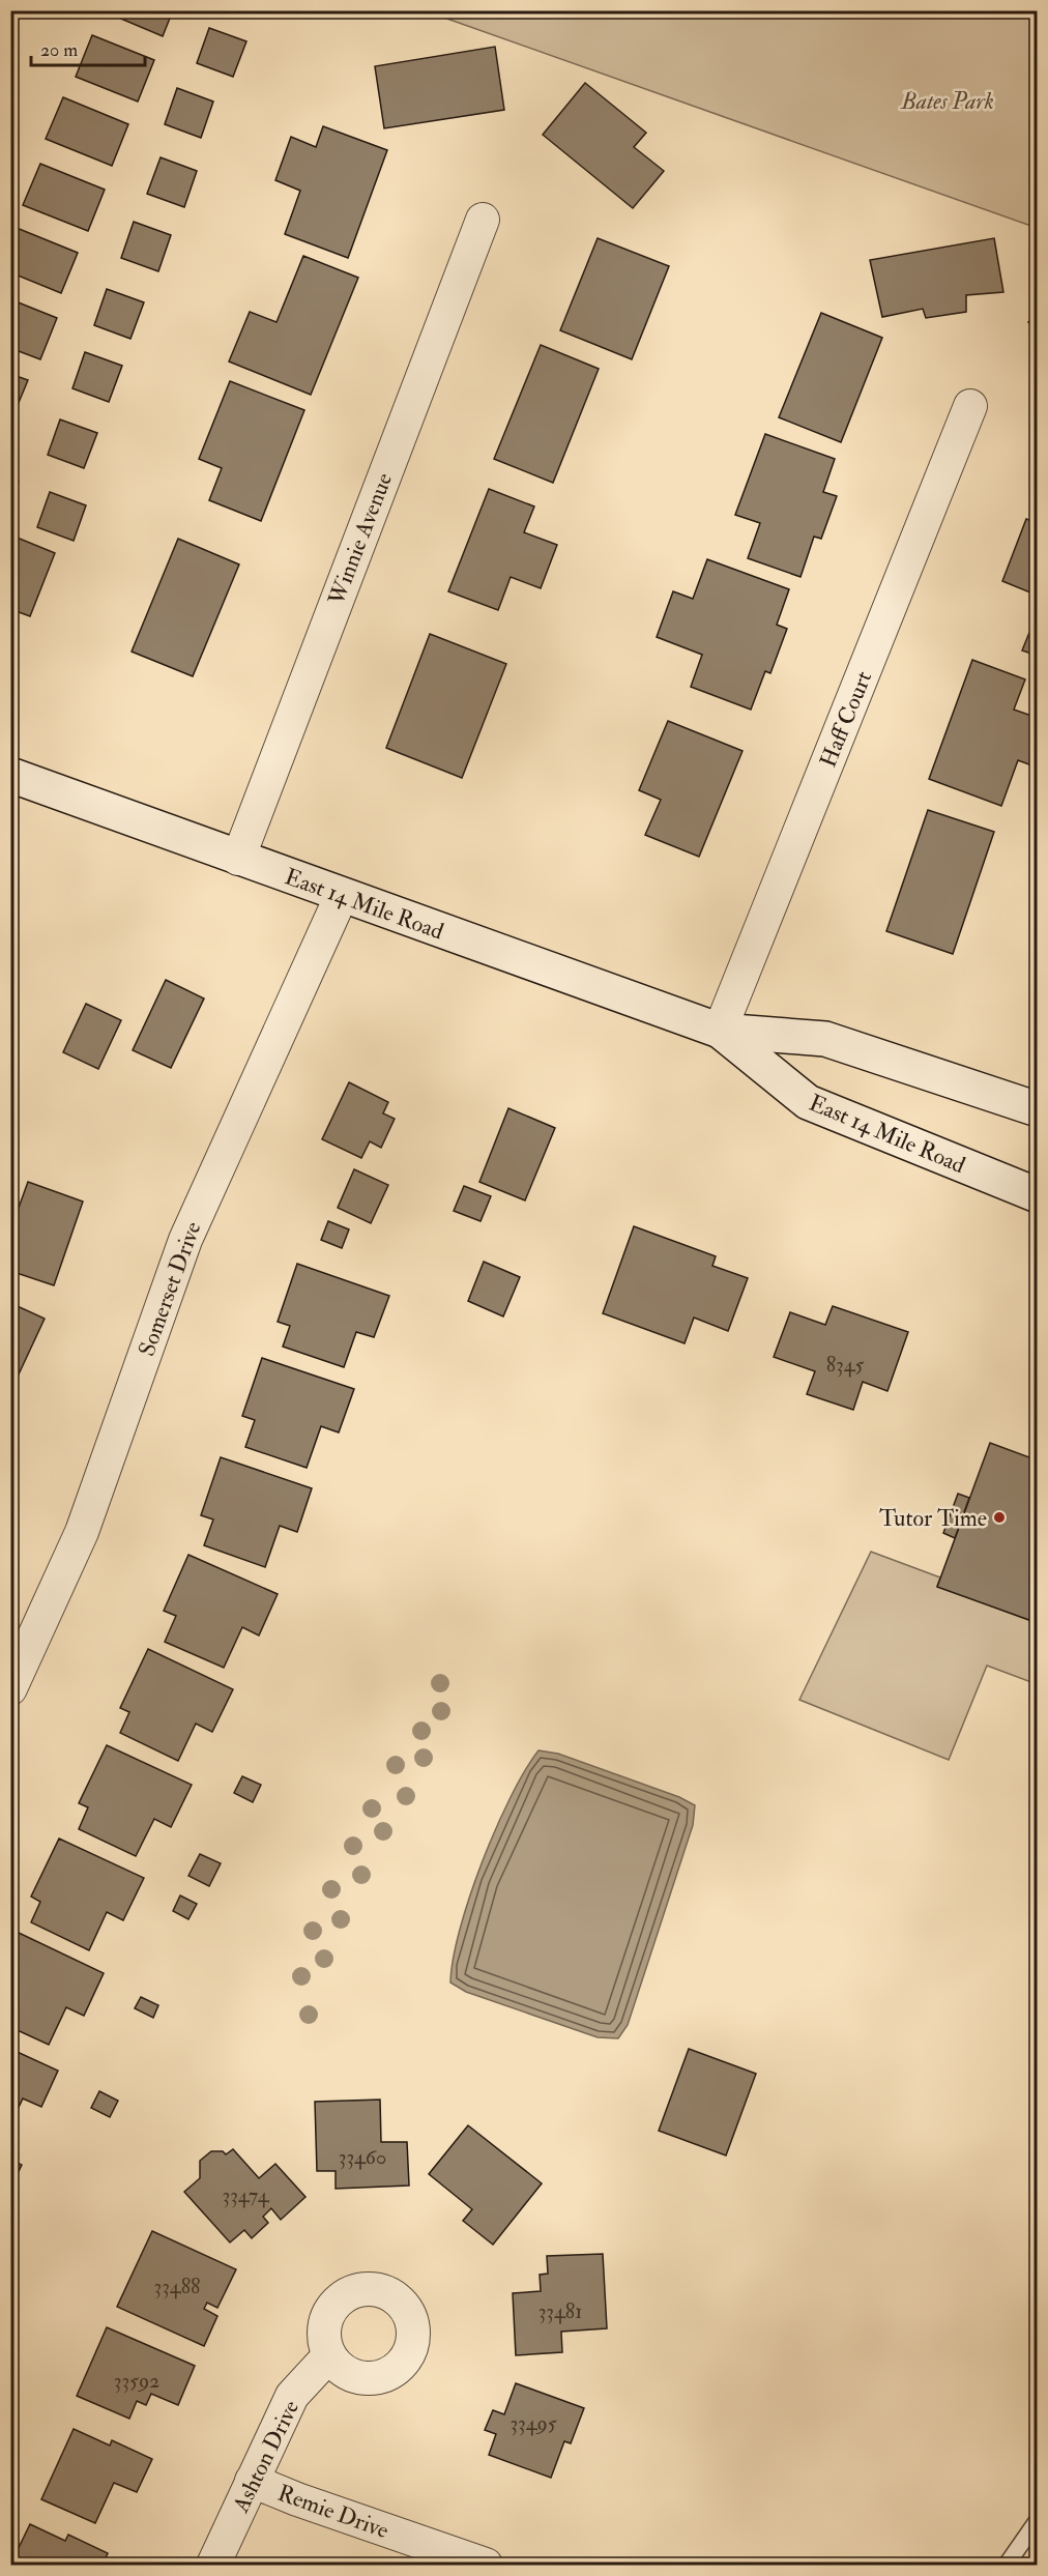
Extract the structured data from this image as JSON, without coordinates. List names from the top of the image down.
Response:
{
  "streets": {
    "main road": ["East 14 Mile Road"],
    "street": [
      "Winnie Avenue",
      "Haff Court",
      "Somerset Drive",
      "Ashton Drive",
      "Remie Drive"
    ]
  },
  "crossings": [
    ["Winnie Avenue", "East 14 Mile Road"],
    ["Haff Court", "East 14 Mile Road"],
    ["East 14 Mile Road", "Somerset Drive"],
    ["Ashton Drive", "Remie Drive"]
  ],
  "parks": ["Bates Park"],
  "places": ["Tutor Time"],
  "house_numbers": [
    "8345",
    "33460",
    "33474",
    "33488",
    "33481",
    "33592",
    "33495"
  ],
  "scale_bar": "20 m"
}
